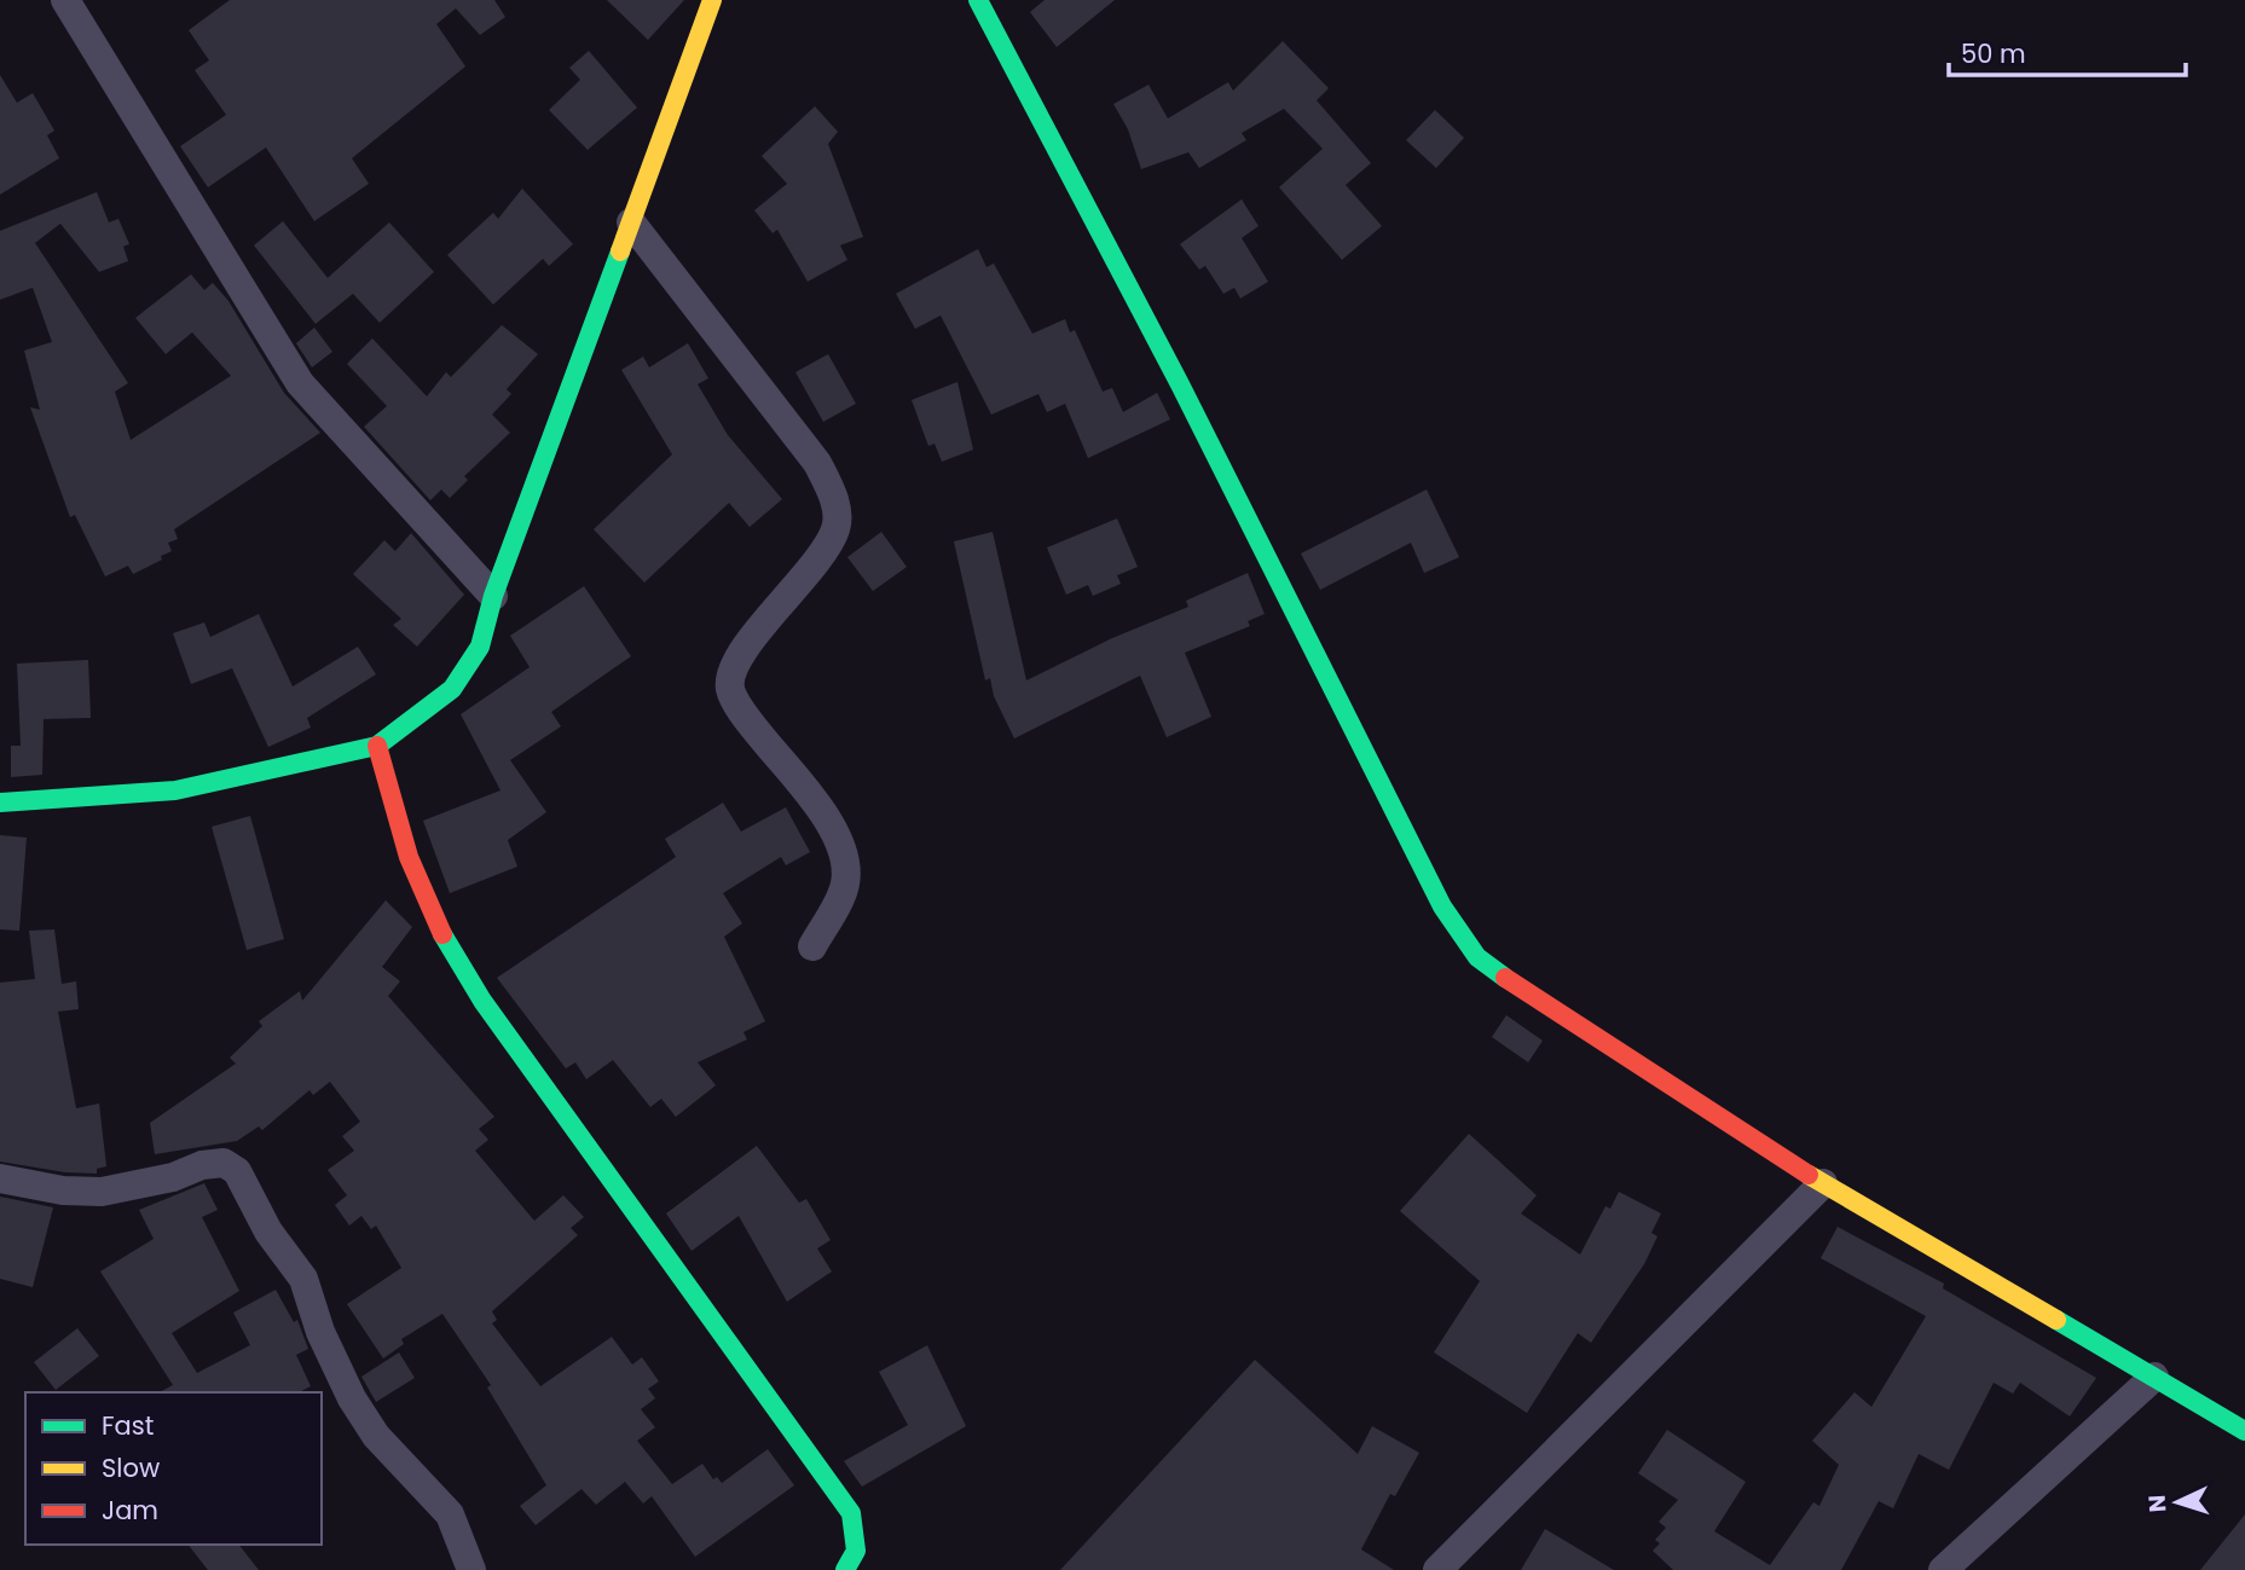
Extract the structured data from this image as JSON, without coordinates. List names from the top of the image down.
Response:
{
  "legend": ["Fast", "Slow", "Jam"],
  "scale_bar": "50 m",
  "north": "left"
}
